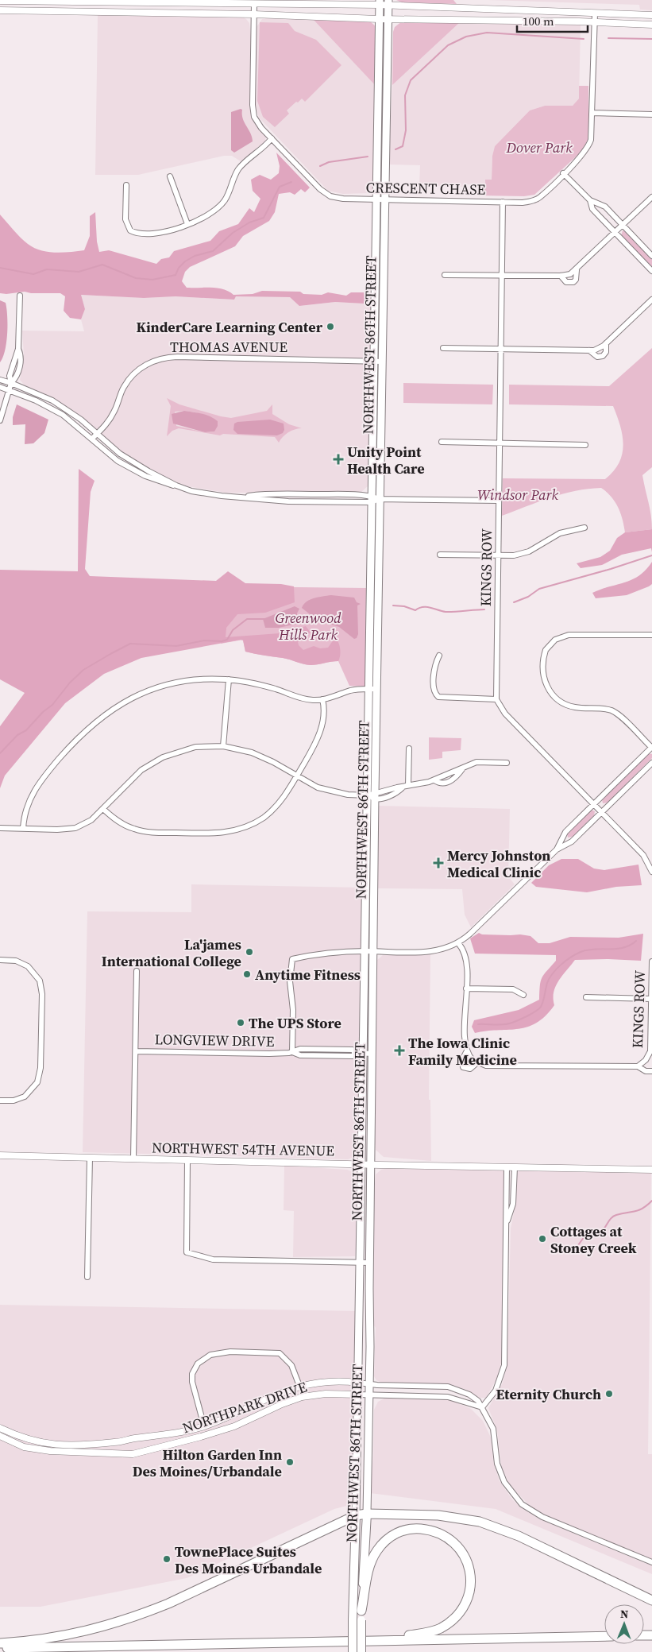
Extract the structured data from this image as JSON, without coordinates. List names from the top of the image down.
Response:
{
  "streets": {
    "main road": ["NORTHWEST 86TH STREET"],
    "street": [
      "CRESCENT CHASE",
      "THOMAS AVENUE",
      "KINGS ROW",
      "LONGVIEW DRIVE",
      "NORTHWEST 54TH AVENUE",
      "NORTHPARK DRIVE"
    ]
  },
  "crossings": [
    ["CRESCENT CHASE", "NORTHWEST 86TH STREET"],
    ["CRESCENT CHASE", "KINGS ROW"],
    ["NORTHWEST 86TH STREET", "THOMAS AVENUE"],
    ["NORTHWEST 86TH STREET", "LONGVIEW DRIVE"],
    ["NORTHWEST 86TH STREET", "NORTHWEST 54TH AVENUE"],
    ["NORTHWEST 86TH STREET", "NORTHPARK DRIVE"]
  ],
  "parks": ["Dover Park", "Windsor Park", "Greenwood Hills Park"],
  "places": {
    "other": [
      "KinderCare Learning Center",
      "La'james International College",
      "Anytime Fitness",
      "The UPS Store",
      "Cottages at Stoney Creek",
      "Eternity Church",
      "Hilton Garden Inn Des Moines/Urbandale",
      "TownePlace Suites Des Moines Urbandale"
    ],
    "health": ["Unity Point Health Care", "Mercy Johnston Medical Clinic", "The Iowa Clinic Family Medicine"]
  },
  "scale_bar": "100 m",
  "north": "top"
}
